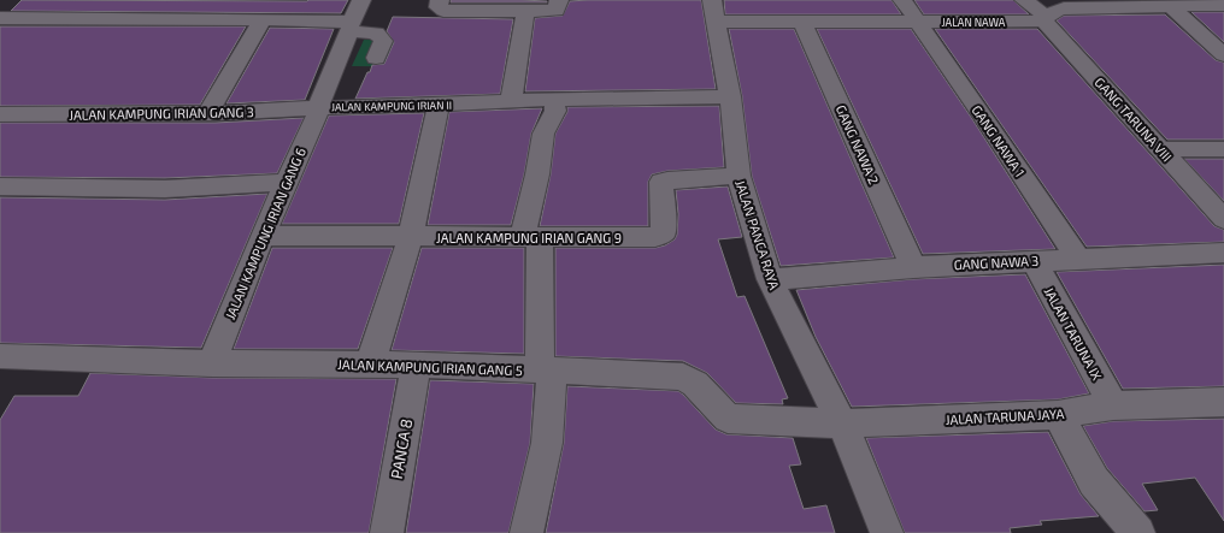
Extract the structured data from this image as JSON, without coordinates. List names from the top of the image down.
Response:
{
  "streets": {
    "street": [
      "JALAN NAWA",
      "JALAN KAMPUNG IRIAN II",
      "JALAN KAMPUNG IRIAN GANG 3",
      "GANG TARUNA VIII",
      "GANG NAWA 1",
      "GANG NAWA 2",
      "JALAN KAMPUNG IRIAN GANG 6",
      "JALAN PANCA RAYA",
      "JALAN KAMPUNG IRIAN GANG 9",
      "GANG NAWA 3",
      "JALAN TARUNA IX",
      "JALAN KAMPUNG IRIAN GANG 5",
      "JALAN TARUNA JAYA",
      "PANCA 8"
    ]
  },
  "crossings": [
    ["JALAN NAWA", "GANG TARUNA VIII"],
    ["JALAN NAWA", "GANG NAWA 1"],
    ["JALAN NAWA", "GANG NAWA 2"],
    ["JALAN NAWA", "JALAN PANCA RAYA"],
    ["JALAN KAMPUNG IRIAN II", "JALAN KAMPUNG IRIAN GANG 3"],
    ["JALAN KAMPUNG IRIAN II", "JALAN KAMPUNG IRIAN GANG 6"],
    ["JALAN KAMPUNG IRIAN II", "JALAN PANCA RAYA"],
    ["JALAN KAMPUNG IRIAN GANG 3", "JALAN KAMPUNG IRIAN GANG 6"],
    ["GANG NAWA 1", "GANG NAWA 3"],
    ["GANG NAWA 2", "GANG NAWA 3"],
    ["JALAN KAMPUNG IRIAN GANG 6", "JALAN KAMPUNG IRIAN GANG 9"],
    ["JALAN KAMPUNG IRIAN GANG 6", "JALAN KAMPUNG IRIAN GANG 5"],
    ["JALAN PANCA RAYA", "JALAN KAMPUNG IRIAN GANG 9"],
    ["JALAN PANCA RAYA", "GANG NAWA 3"],
    ["JALAN PANCA RAYA", "JALAN KAMPUNG IRIAN GANG 5"],
    ["JALAN PANCA RAYA", "JALAN TARUNA JAYA"],
    ["GANG NAWA 3", "JALAN TARUNA IX"],
    ["JALAN TARUNA IX", "JALAN TARUNA JAYA"],
    ["JALAN KAMPUNG IRIAN GANG 5", "JALAN TARUNA JAYA"],
    ["JALAN KAMPUNG IRIAN GANG 5", "PANCA 8"]
  ]
}
